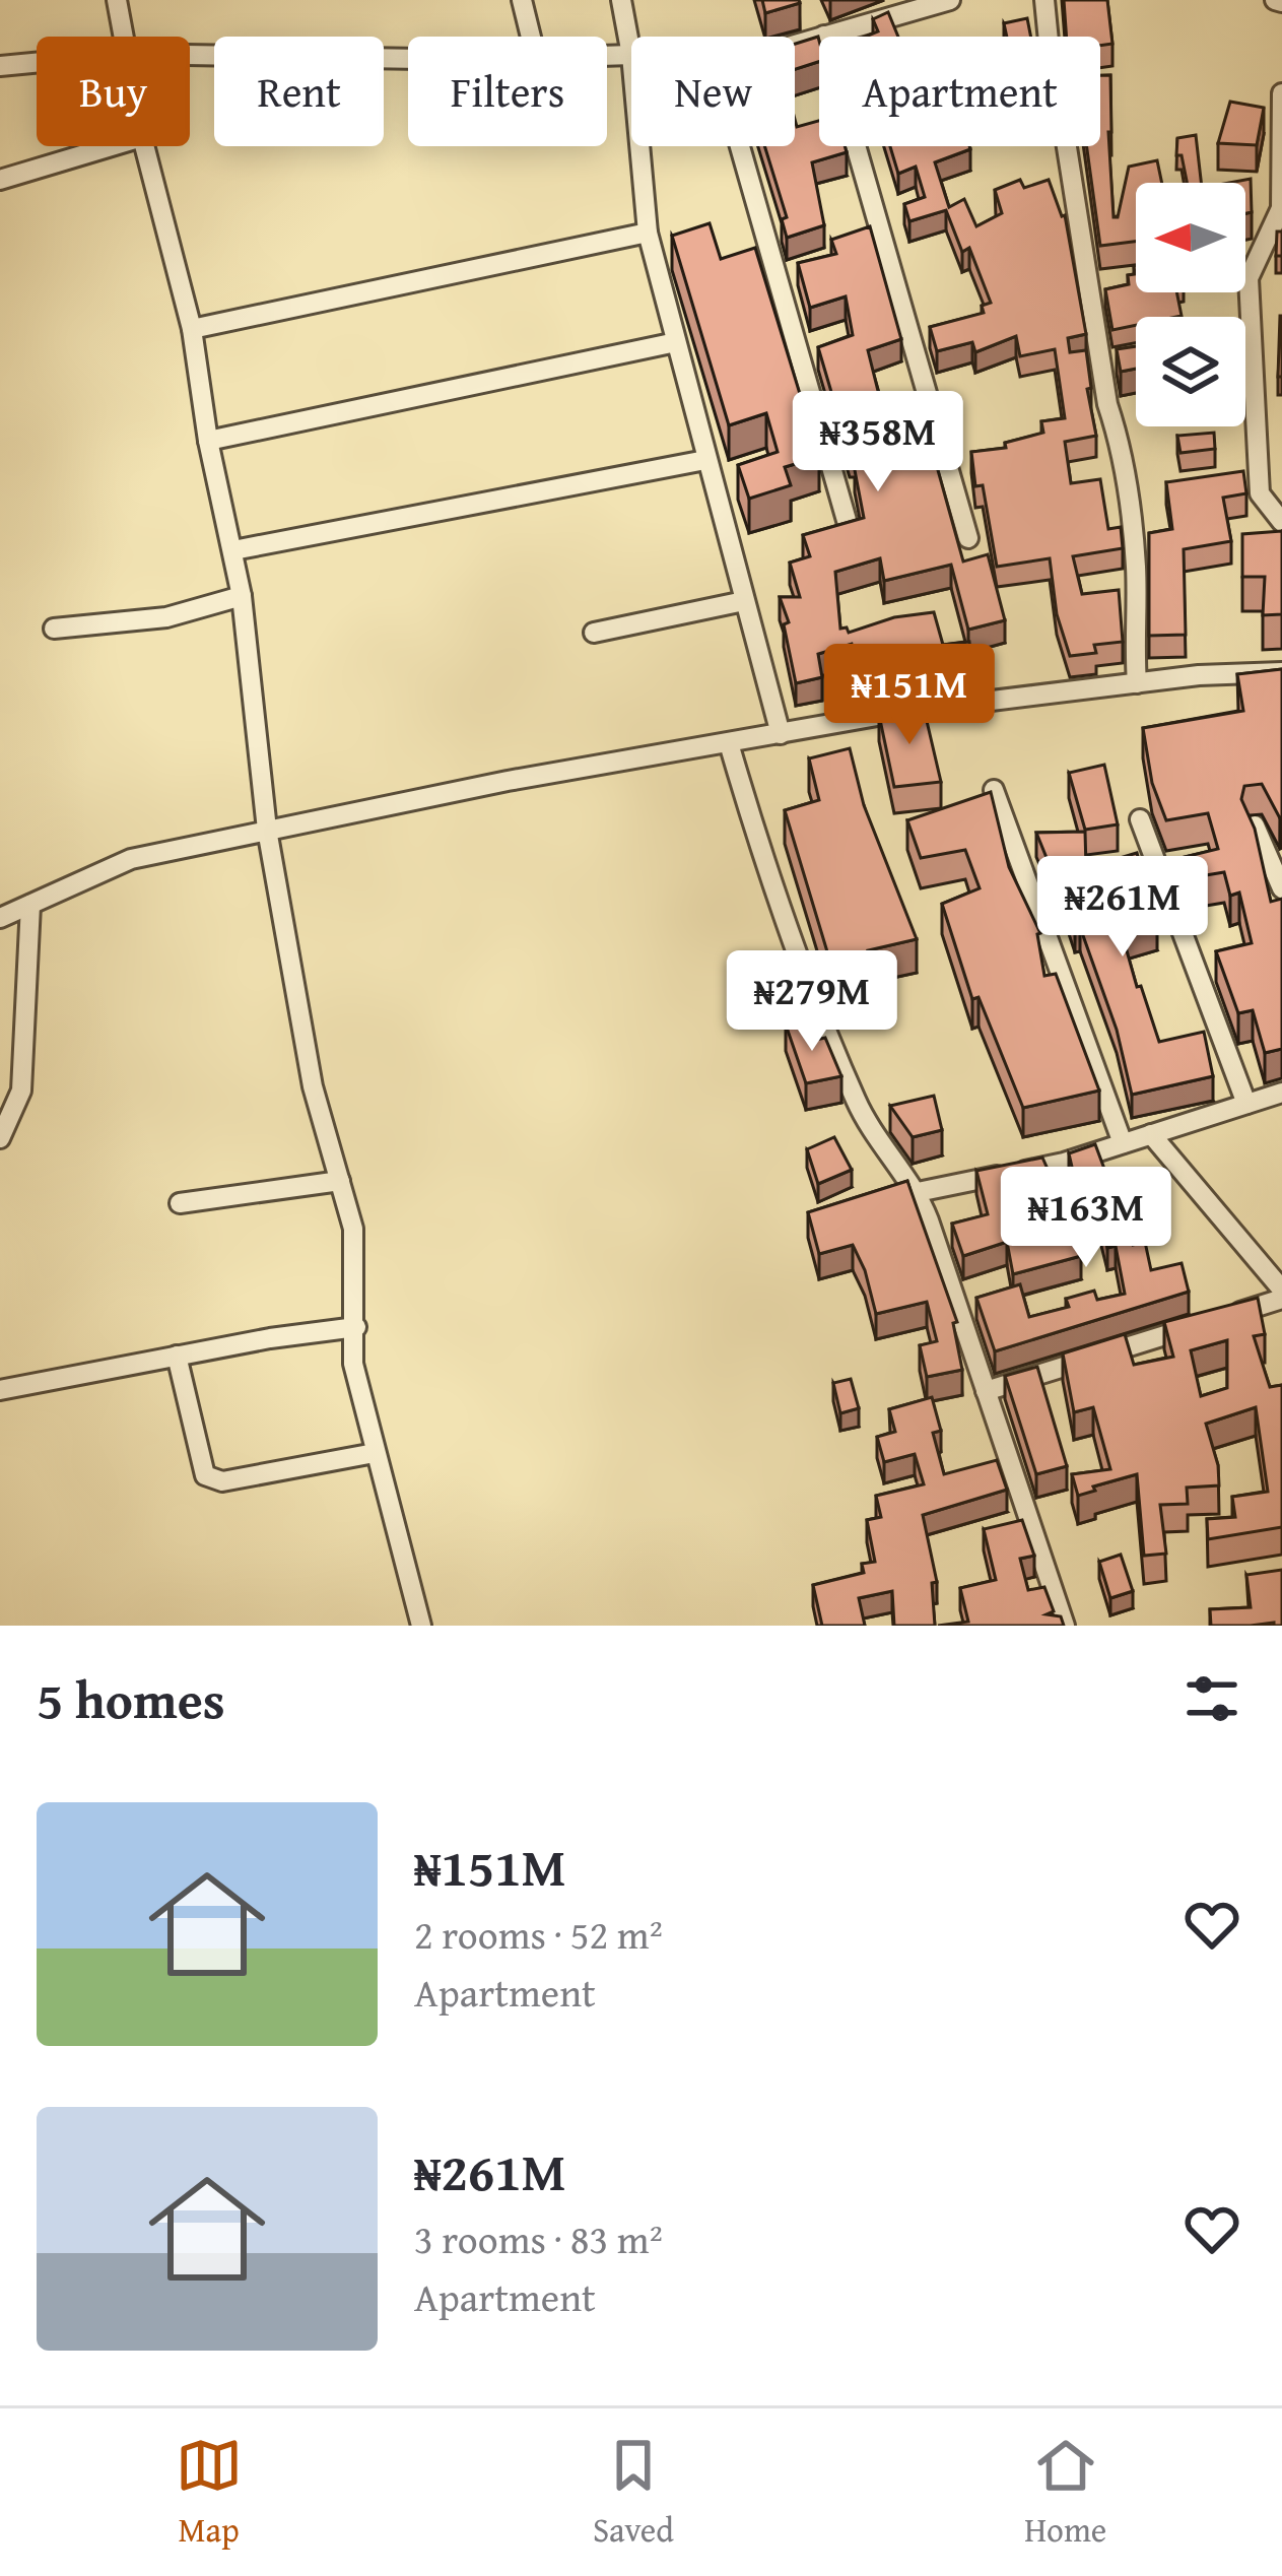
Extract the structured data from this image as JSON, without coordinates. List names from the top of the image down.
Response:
{
  "north": "left",
  "page": {
    "chip": [
      "Buy",
      "Rent",
      "Filters",
      "New",
      "Apartment"
    ],
    "price": [
      "₦358M",
      "₦151M",
      "₦261M",
      "₦279M",
      "₦163M"
    ],
    "heading": "5 homes",
    "list": [
      {
        "name": "₦151M",
        "note": "2 rooms · 52 m² · Apartment"
      },
      {
        "name": "₦261M",
        "note": "3 rooms · 83 m² · Apartment"
      }
    ],
    "tabs": ["Map", "Saved", "Home"]
  }
}
